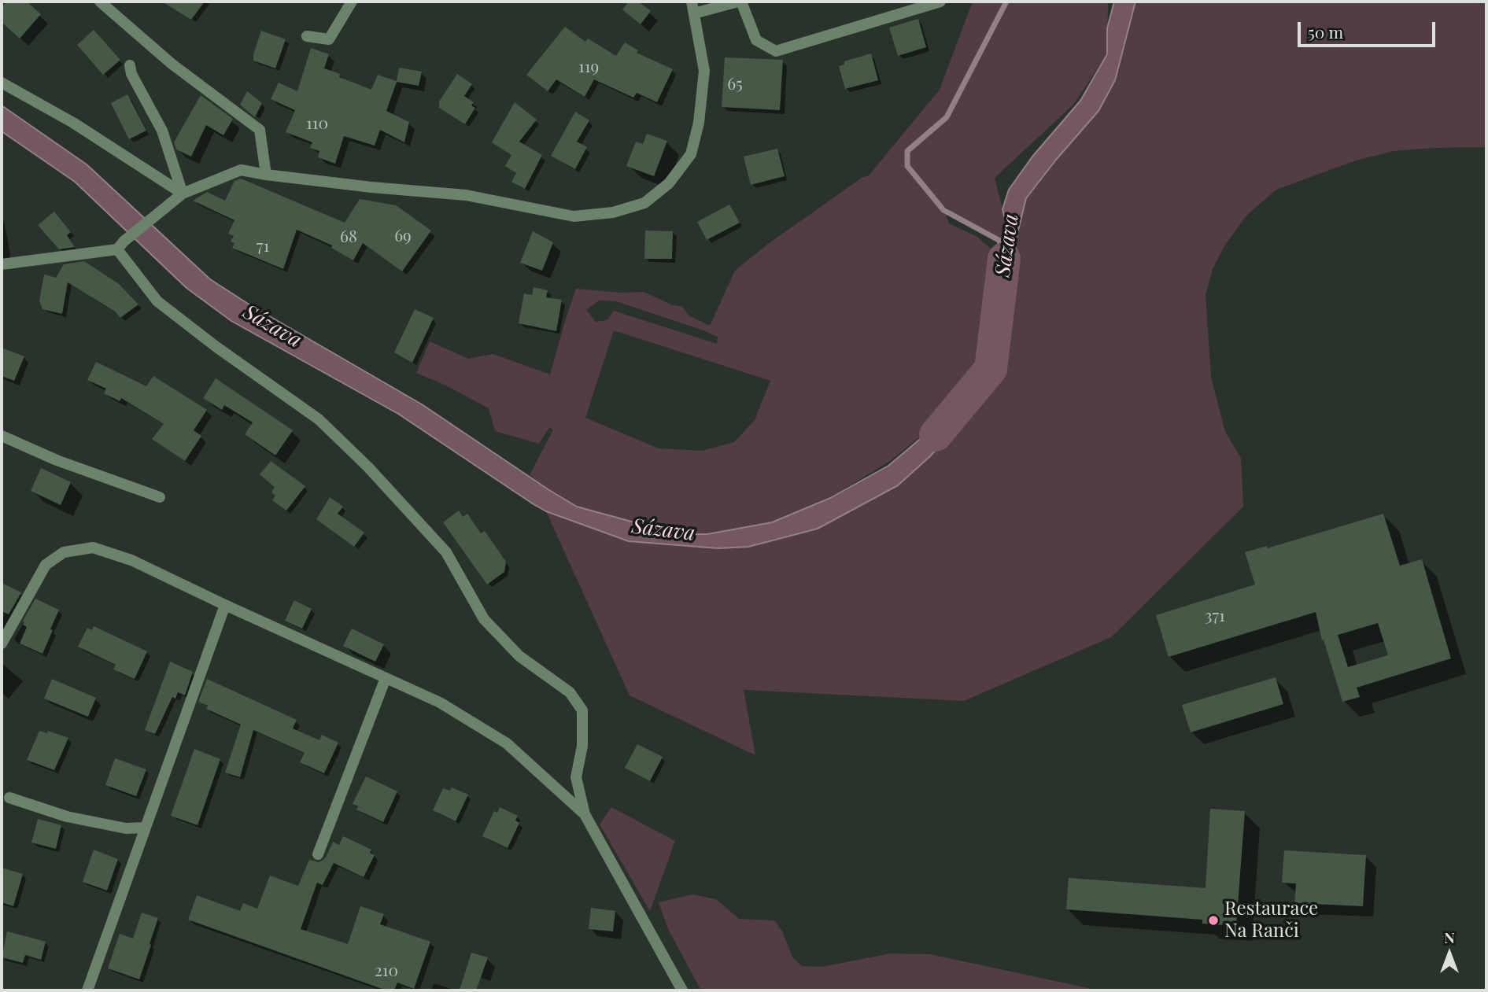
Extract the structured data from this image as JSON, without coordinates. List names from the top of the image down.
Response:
{
  "water": ["Sázava"],
  "places": ["Restaurace Na Ranči"],
  "house_numbers": [
    "119",
    "65",
    "110",
    "69",
    "68",
    "71",
    "371",
    "210"
  ],
  "scale_bar": "50 m",
  "north": "top"
}
